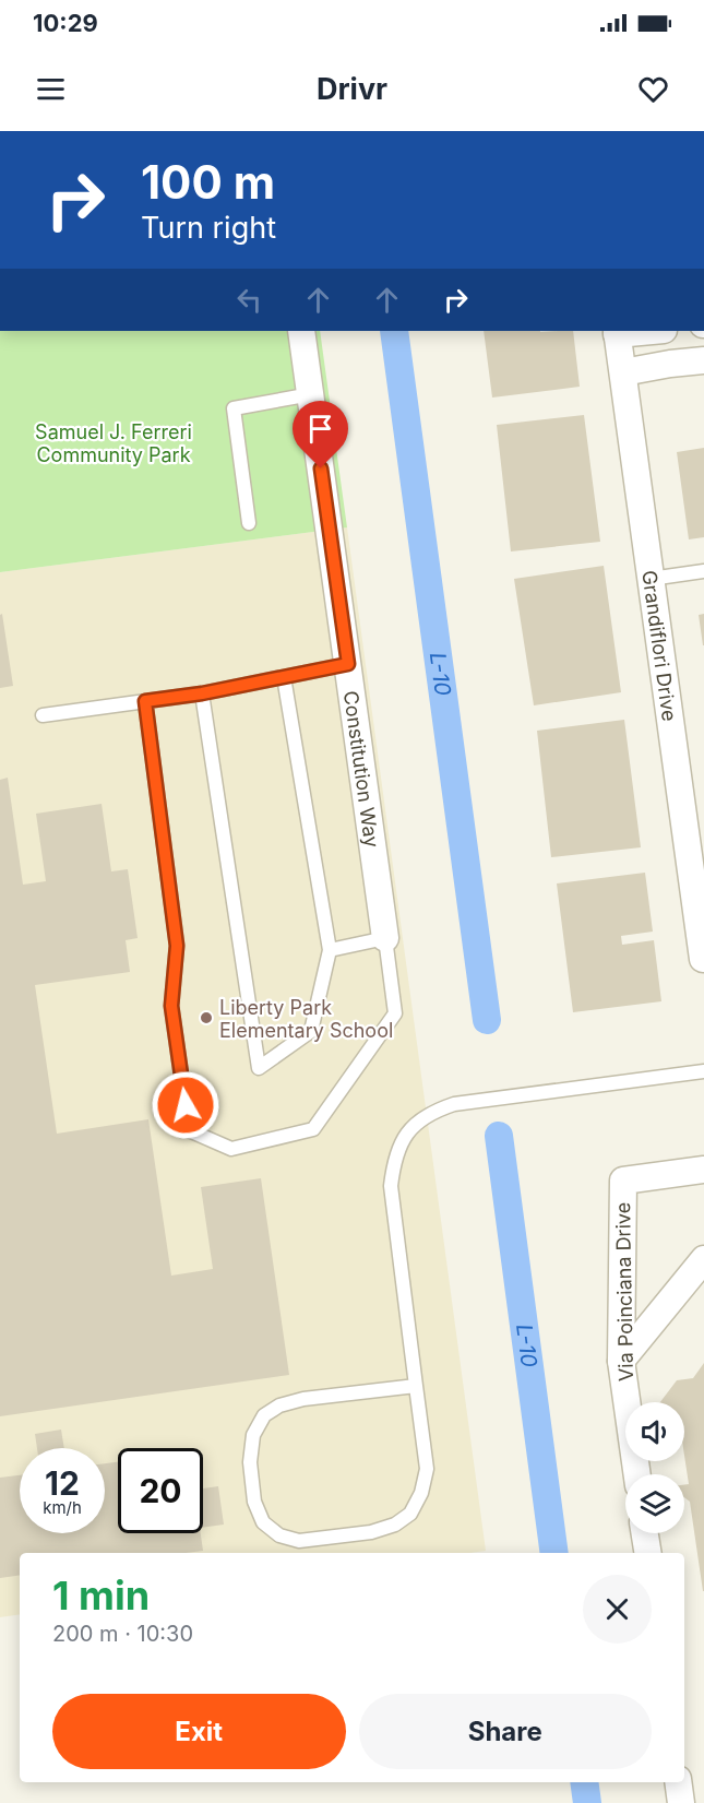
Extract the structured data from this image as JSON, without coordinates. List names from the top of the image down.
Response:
{
  "streets": {
    "street": ["Grandiflori Drive", "Constitution Way", "Via Poinciana Drive"]
  },
  "water": ["L-10"],
  "parks": ["Samuel J. Ferreri Community Park"],
  "places": ["Liberty Park Elementary School"],
  "page": {
    "status": "10:29",
    "header": "Drivr",
    "turn": ["100 m", "Turn right"],
    "speed": "12 km/h",
    "limit": "20",
    "heading": ["1 min", "200 m · 10:30"],
    "buttons": ["Exit", "Share"]
  }
}
